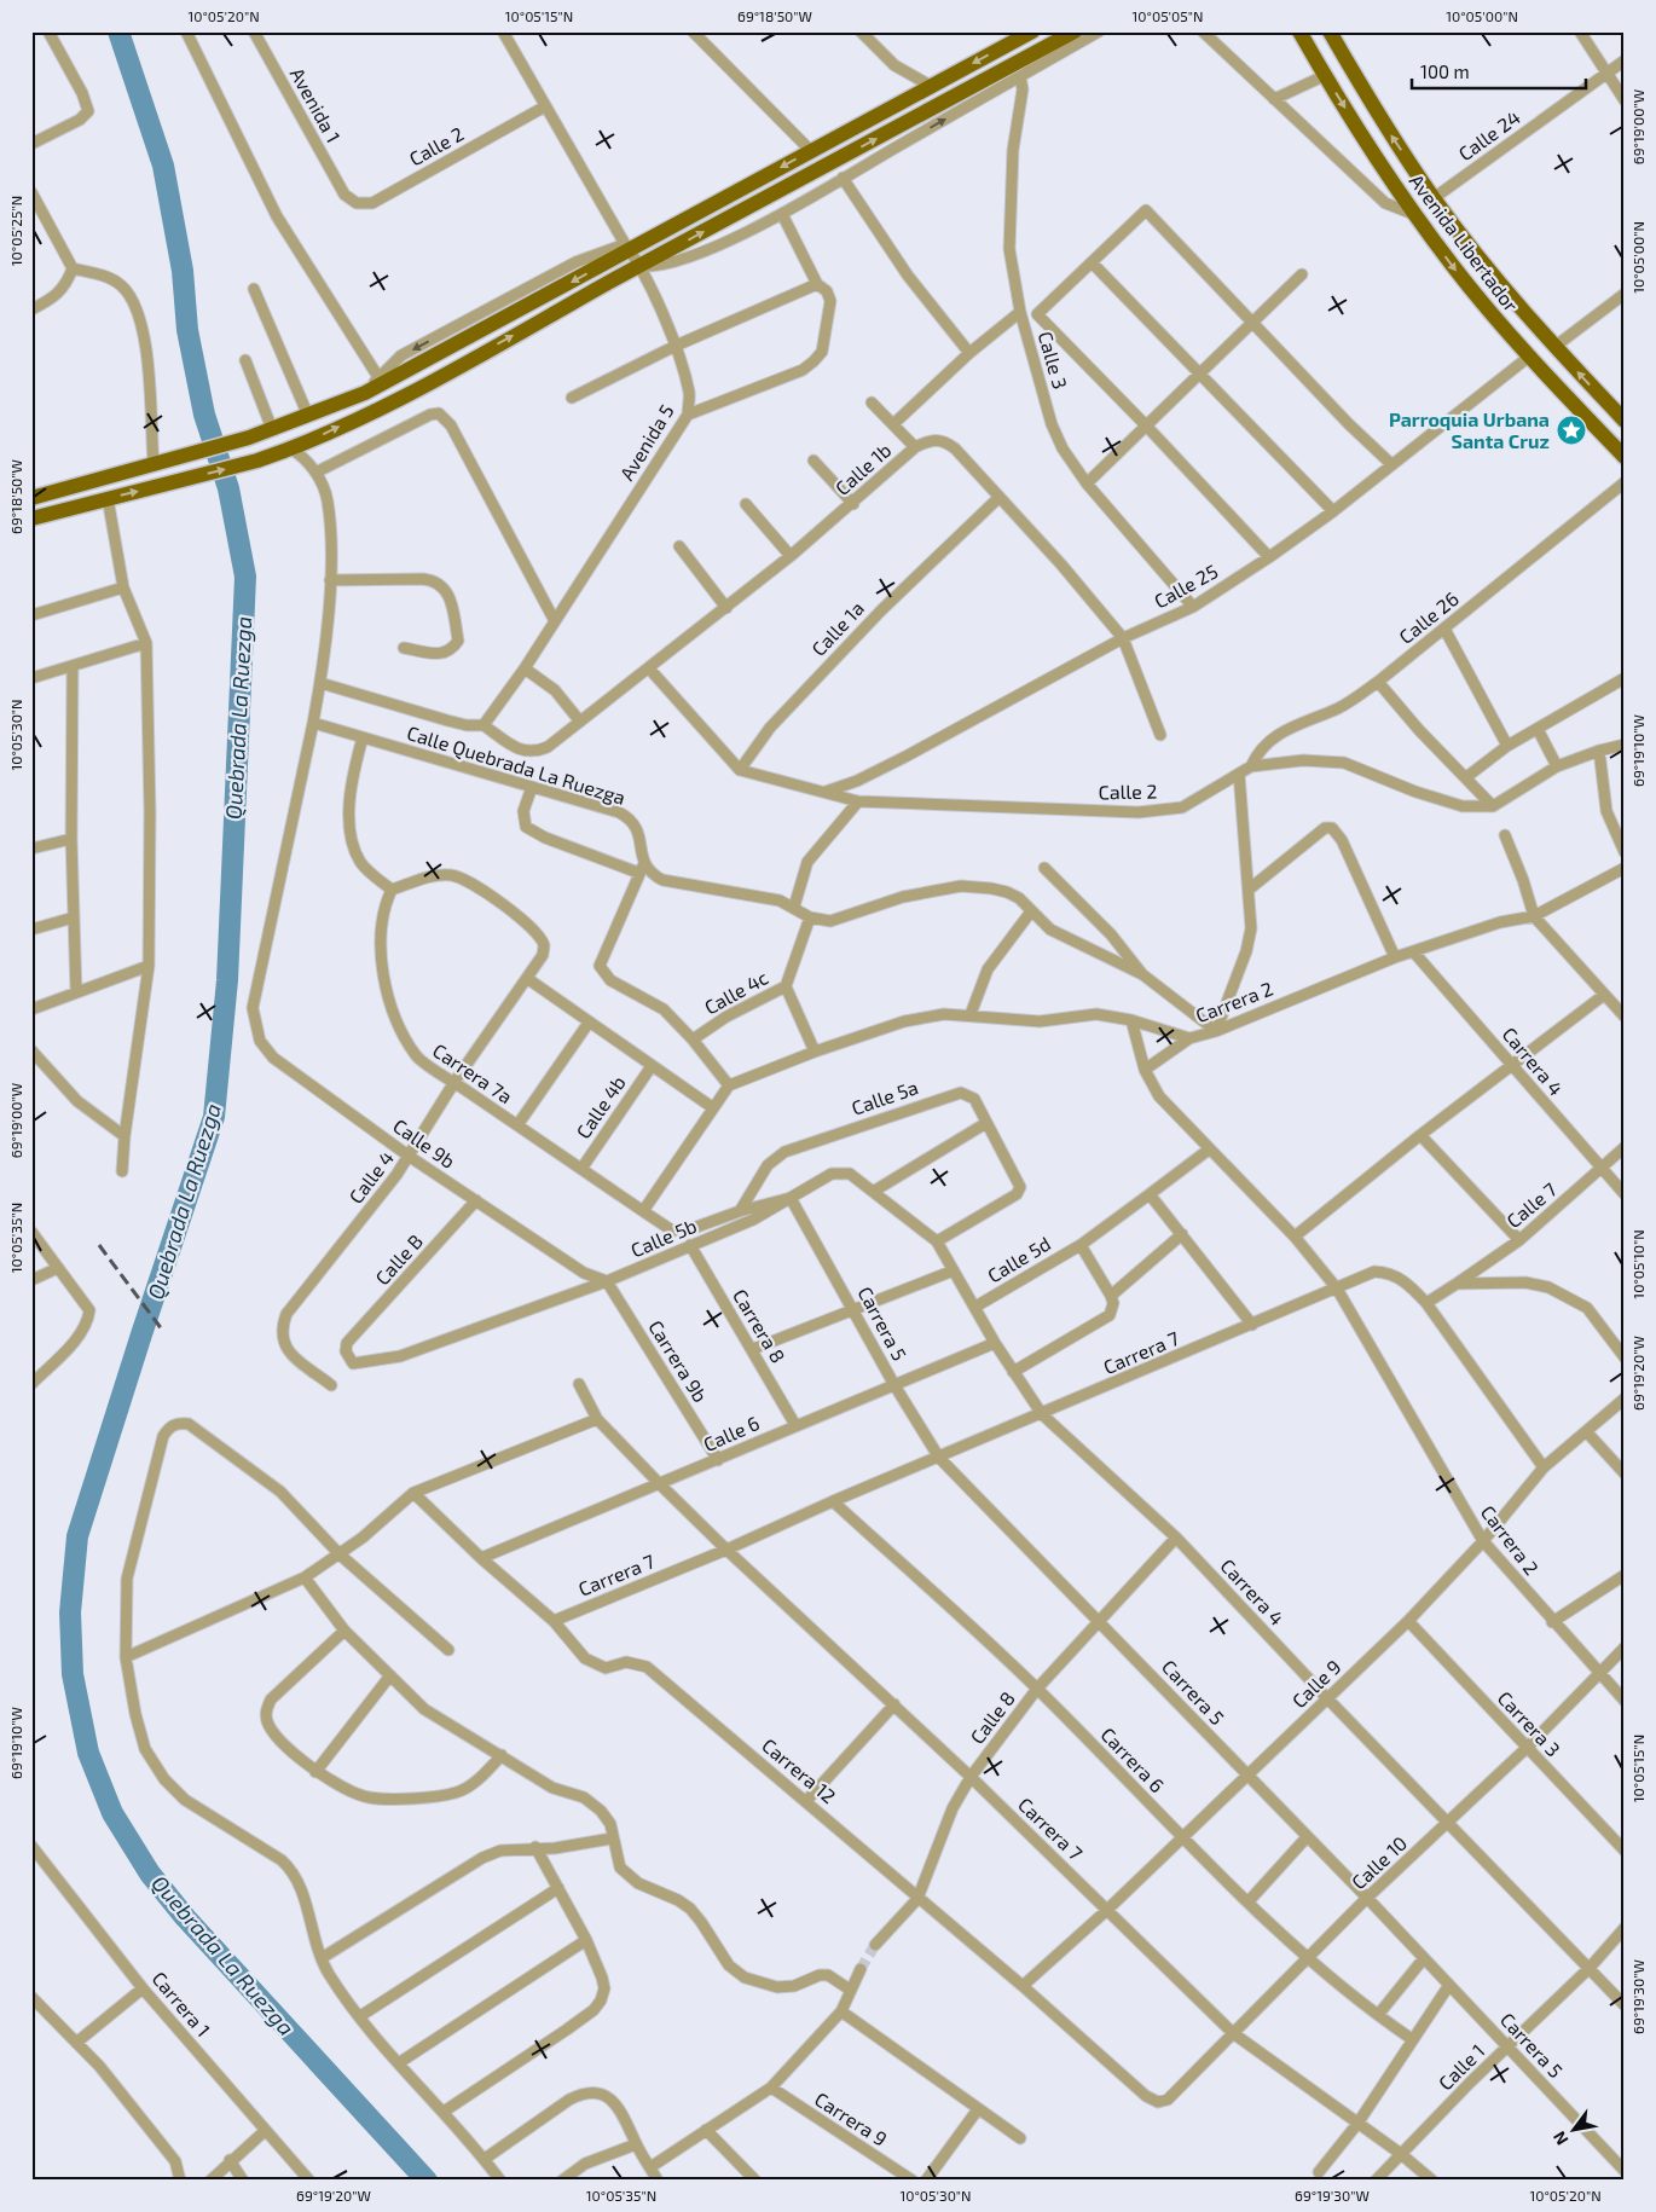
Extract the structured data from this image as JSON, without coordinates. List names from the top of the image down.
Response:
{
  "streets": {
    "main road": ["Avenida Libertador"],
    "street": [
      "Avenida 1",
      "Calle 24",
      "Calle 2",
      "Calle 3",
      "Avenida 5",
      "Calle 1b",
      "Calle 25",
      "Calle 26",
      "Calle 1a",
      "Calle Quebrada La Ruezga",
      "Calle 4c",
      "Carrera 2",
      "Carrera 4",
      "Carrera 7a",
      "Calle 5a",
      "Calle 4b",
      "Calle 9b",
      "Calle 4",
      "Calle 7",
      "Calle 5b",
      "Calle B",
      "Calle 5d",
      "Carrera 5",
      "Carrera 8",
      "Carrera 7",
      "Carrera 9b",
      "Calle 6",
      "Calle 9",
      "Calle 8",
      "Carrera 3",
      "Carrera 6",
      "Carrera 12",
      "Calle 10",
      "Carrera 1",
      "Calle 1",
      "Carrera 9"
    ]
  },
  "crossings": [
    ["Avenida 1", "Calle 2"],
    ["Calle 24", "Avenida Libertador"],
    ["Calle 2", "Avenida 5"],
    ["Calle 2", "Calle 25"],
    ["Calle 2", "Calle 26"],
    ["Calle 2", "Calle 1a"],
    ["Avenida Libertador", "Calle 25"],
    ["Calle 3", "Calle 25"],
    ["Avenida 5", "Calle 1b"],
    ["Calle 1b", "Calle 25"],
    ["Calle 1b", "Calle 1a"],
    ["Calle Quebrada La Ruezga", "Calle 9b"],
    ["Calle 4c", "Carrera 2"],
    ["Carrera 2", "Carrera 4"],
    ["Carrera 2", "Calle 5d"],
    ["Carrera 2", "Carrera 7"],
    ["Carrera 2", "Calle 9"],
    ["Carrera 2", "Calle 10"],
    ["Carrera 4", "Calle 5a"],
    ["Carrera 4", "Calle 7"],
    ["Carrera 4", "Calle 5b"],
    ["Carrera 4", "Calle 5d"],
    ["Carrera 4", "Carrera 7"],
    ["Carrera 4", "Calle 6"],
    ["Carrera 4", "Calle 9"],
    ["Carrera 4", "Calle 8"],
    ["Carrera 4", "Calle 10"],
    ["Carrera 4", "Calle 1"],
    ["Carrera 7a", "Calle 5a"],
    ["Carrera 7a", "Calle 4b"],
    ["Carrera 7a", "Calle 4"],
    ["Carrera 7a", "Calle 5b"],
    ["Carrera 7a", "Carrera 5"],
    ["Calle 9b", "Calle 4"],
    ["Calle 9b", "Calle 5b"],
    ["Calle 9b", "Calle B"],
    ["Calle 9b", "Carrera 9b"],
    ["Calle 5b", "Calle B"],
    ["Calle 5b", "Carrera 5"],
    ["Calle 5b", "Carrera 8"],
    ["Calle 5b", "Carrera 9b"],
    ["Carrera 5", "Carrera 7"],
    ["Carrera 5", "Calle 6"],
    ["Carrera 5", "Calle 9"],
    ["Carrera 5", "Calle 8"],
    ["Carrera 5", "Calle 10"],
    ["Carrera 5", "Calle 1"],
    ["Carrera 8", "Calle 6"],
    ["Carrera 7", "Calle 6"],
    ["Carrera 7", "Calle 9"],
    ["Carrera 7", "Calle 8"],
    ["Carrera 7", "Carrera 6"],
    ["Carrera 7", "Carrera 12"],
    ["Carrera 7", "Calle 10"],
    ["Carrera 9b", "Calle 6"],
    ["Calle 6", "Carrera 12"],
    ["Calle 9", "Carrera 3"],
    ["Calle 9", "Carrera 6"],
    ["Calle 9", "Carrera 12"],
    ["Calle 8", "Carrera 6"],
    ["Calle 8", "Carrera 12"],
    ["Carrera 3", "Calle 10"],
    ["Carrera 6", "Calle 10"],
    ["Carrera 12", "Calle 10"]
  ],
  "water": ["Quebrada La Ruezga"],
  "places": {
    "place": ["Parroquia Urbana Santa Cruz"]
  },
  "scale_bar": "100 m",
  "north": "bottom left",
  "coordinates": [
    "10°05'20\"N",
    "10°05'15\"N",
    "69°18'50\"W",
    "10°05'05\"N",
    "10°05'00\"N",
    "69°19'00\"W",
    "10°05'25\"N",
    "10°05'30\"N",
    "69°19'10\"W",
    "10°05'35\"N",
    "10°05'10\"N",
    "69°19'20\"W",
    "69°19'30\"W"
  ]
}
